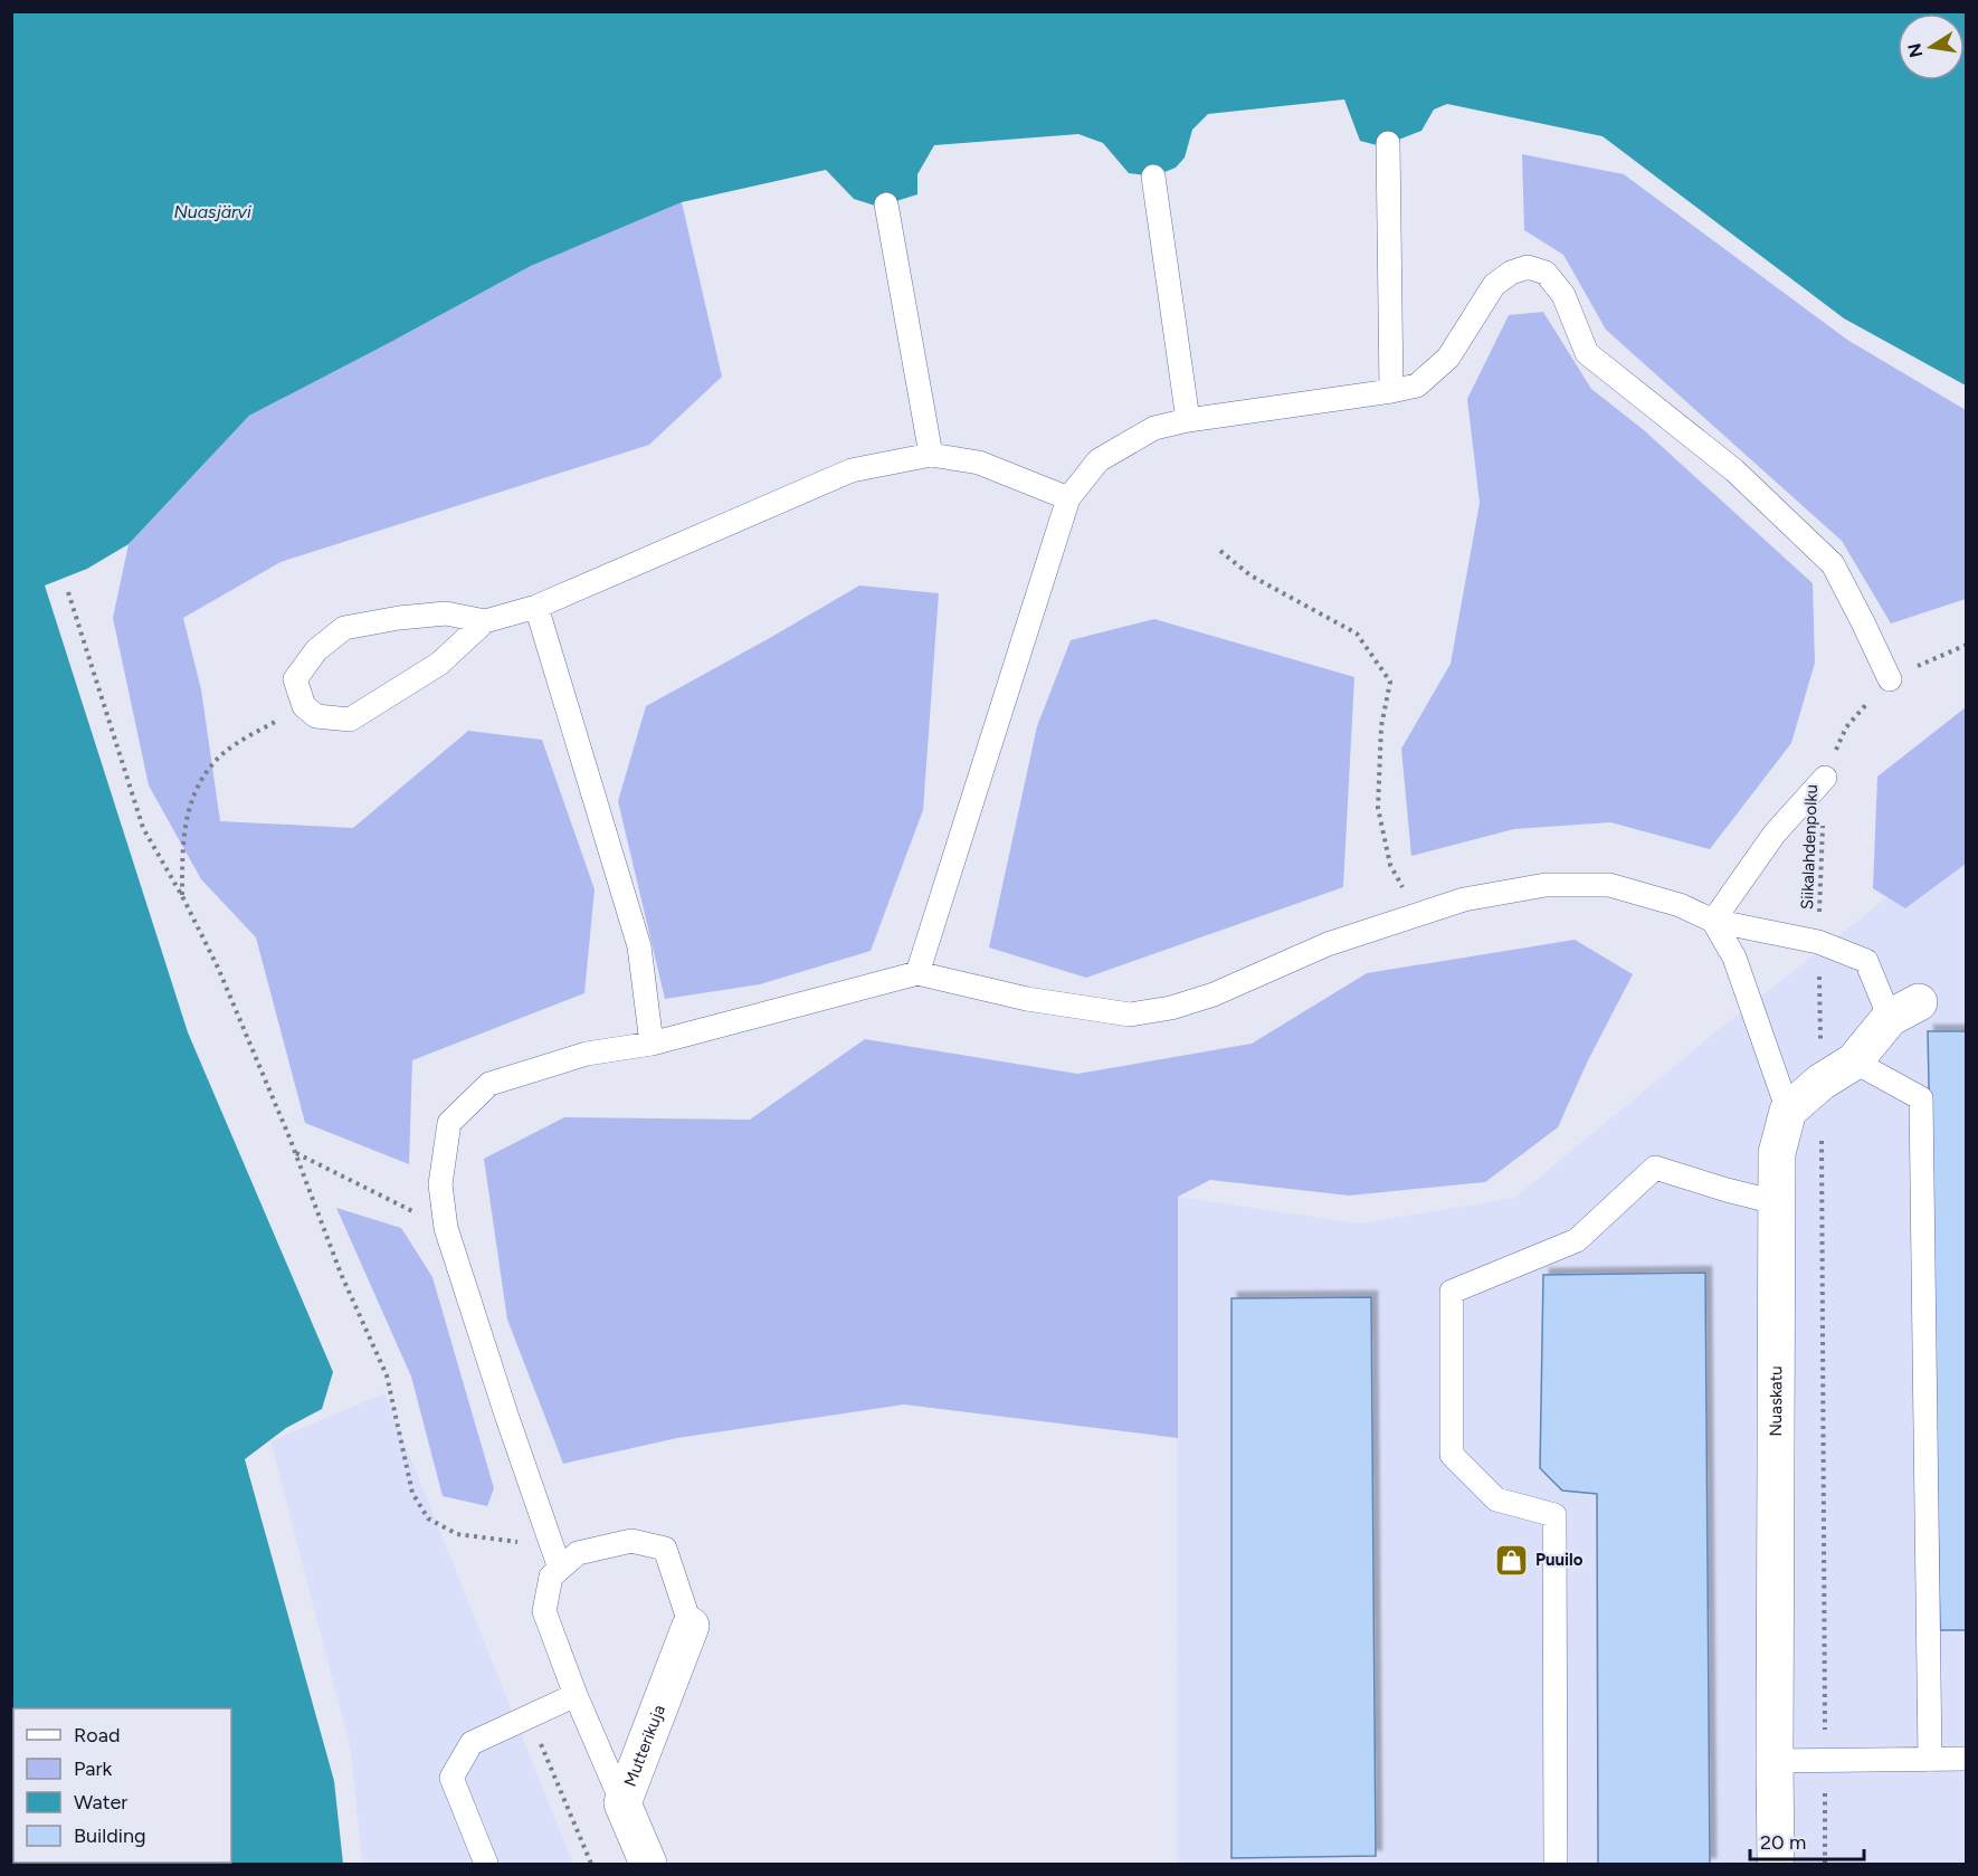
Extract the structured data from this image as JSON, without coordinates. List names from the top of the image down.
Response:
{
  "streets": {
    "street": ["Nuaskatu", "Mutterikuja"],
    "path": ["Siikalahdenpolku"]
  },
  "water": ["Nuasjärvi"],
  "places": {
    "shop": ["Puuilo"]
  },
  "legend": [
    "Road",
    "Park",
    "Water",
    "Building"
  ],
  "scale_bar": "20 m",
  "north": "left"
}
